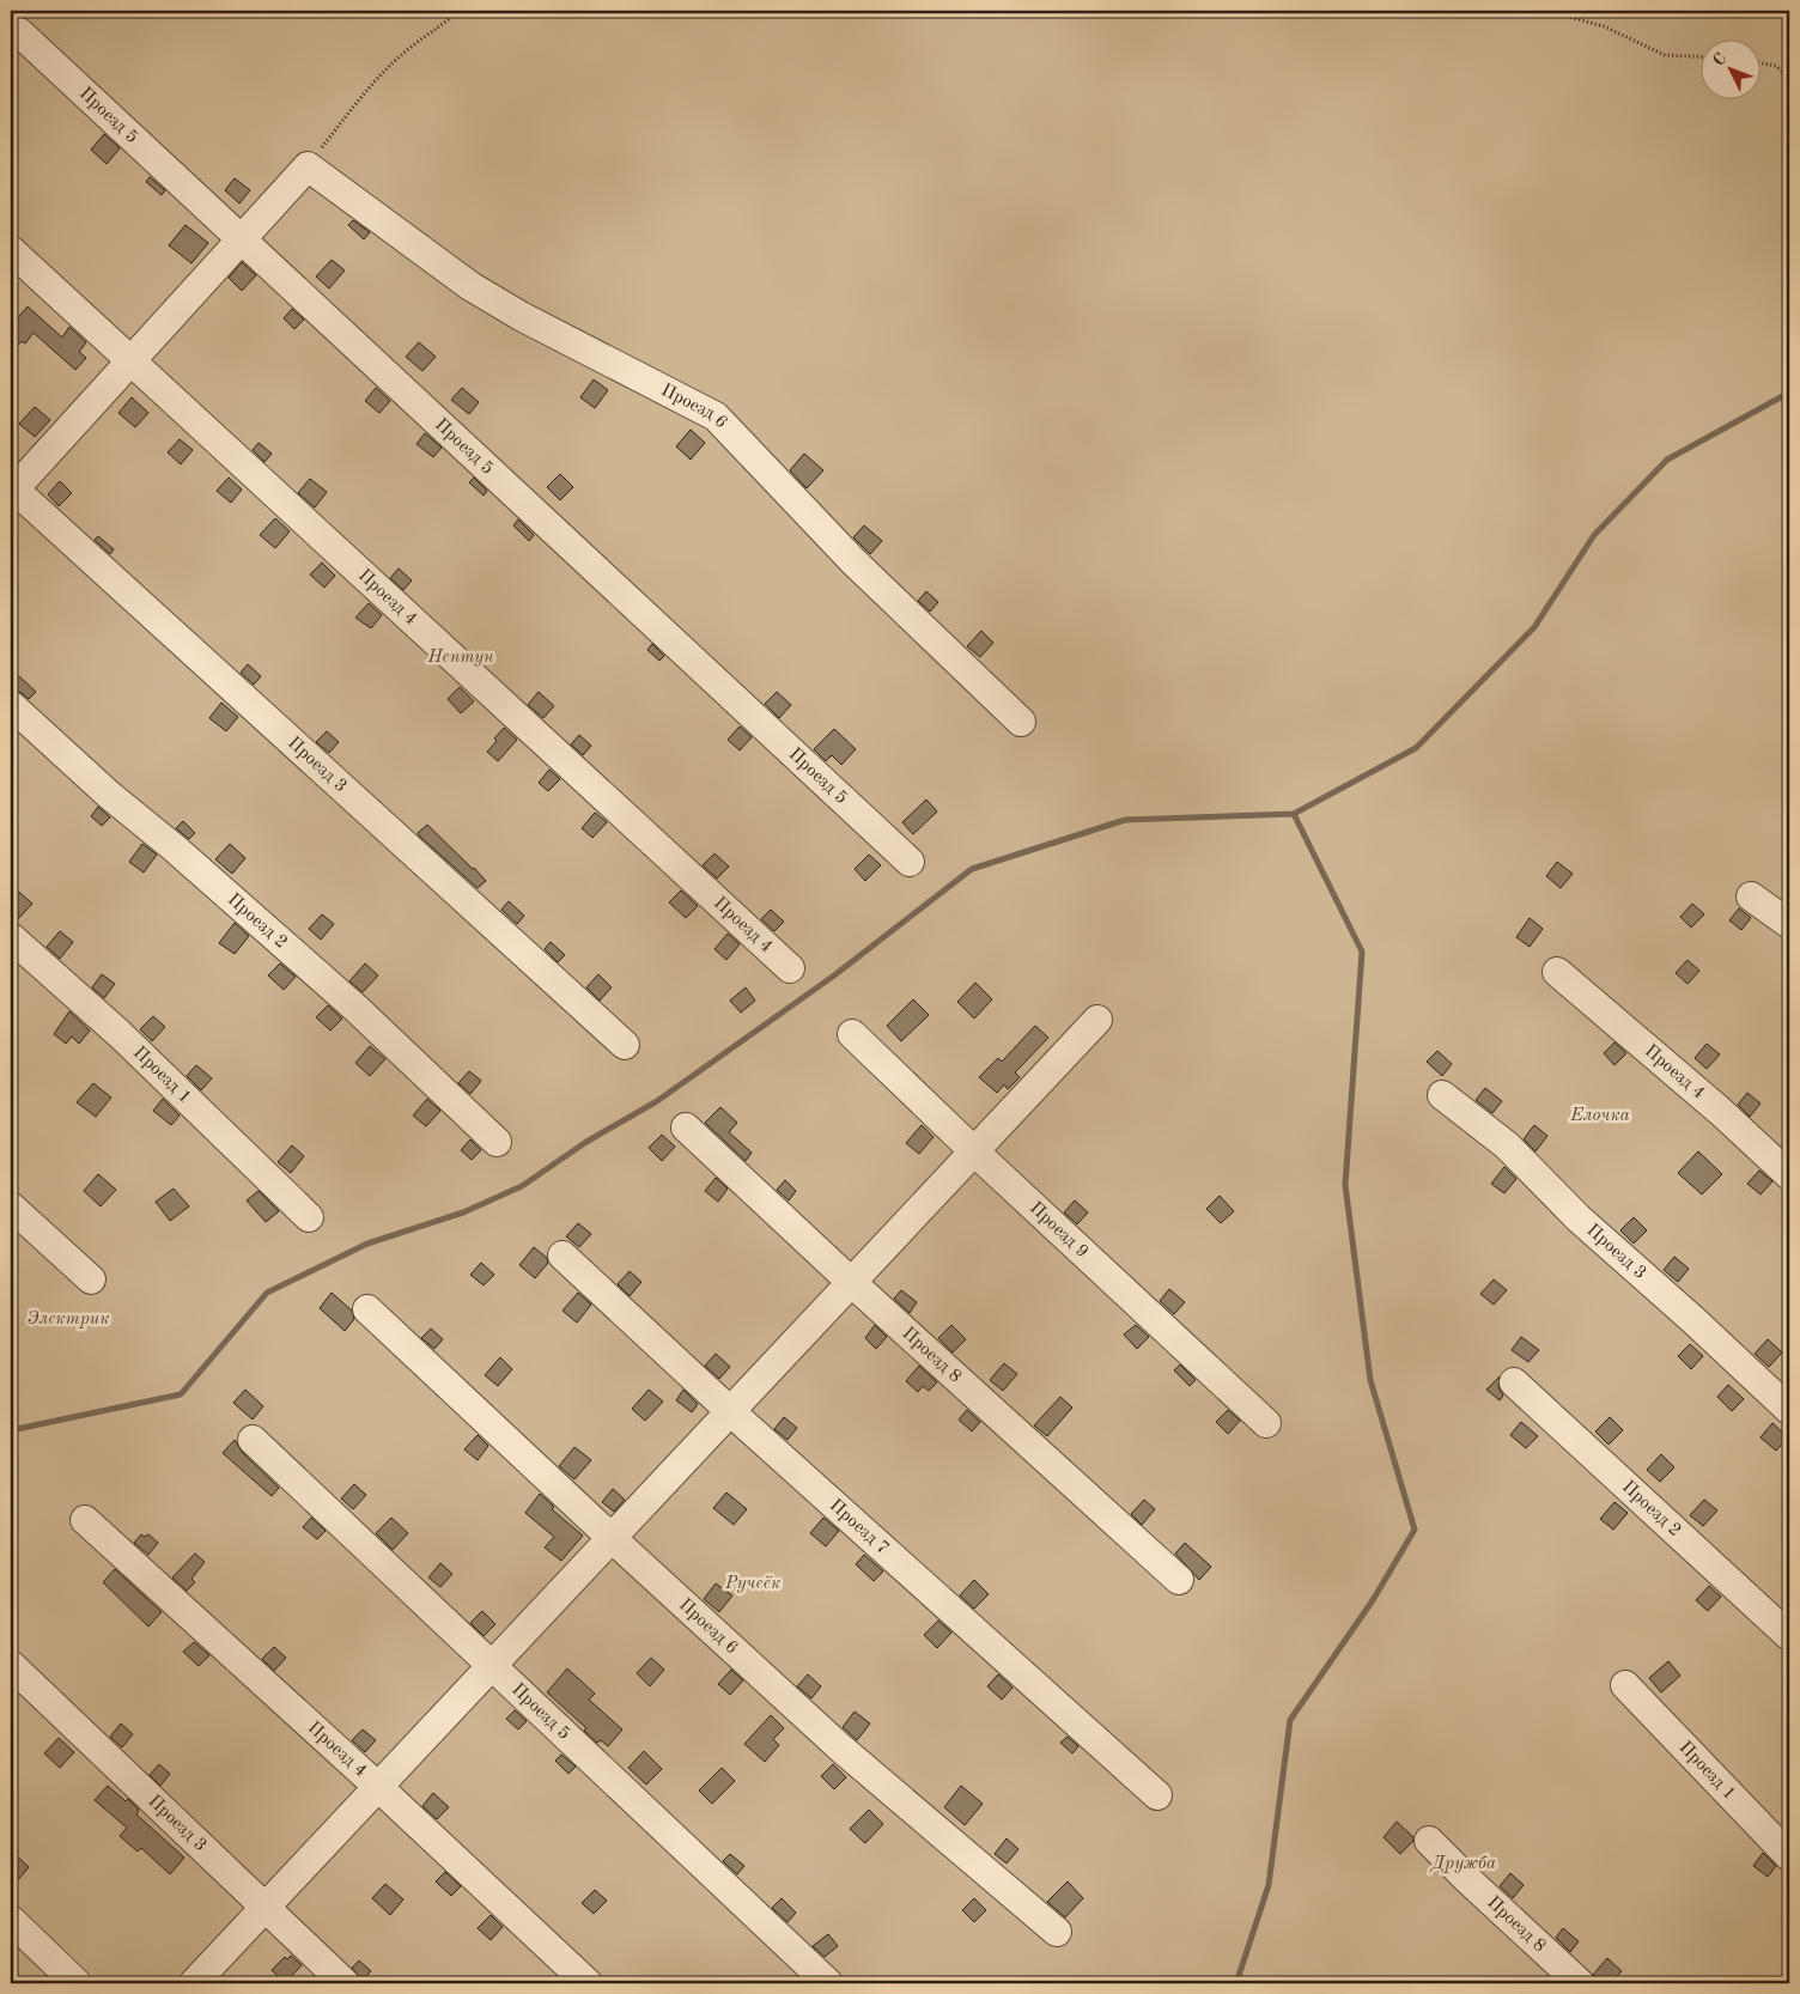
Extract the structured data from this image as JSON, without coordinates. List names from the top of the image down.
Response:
{
  "streets": {
    "street": [
      "Проезд 5",
      "Проезд 6",
      "Проезд 4",
      "Проезд 3",
      "Проезд 2",
      "Проезд 1",
      "Проезд 9",
      "Проезд 8",
      "Проезд 7"
    ]
  },
  "parks": [
    "Нептун",
    "Елочка",
    "Электрик",
    "Ручеёк",
    "Дружба"
  ],
  "north": "top left"
}
